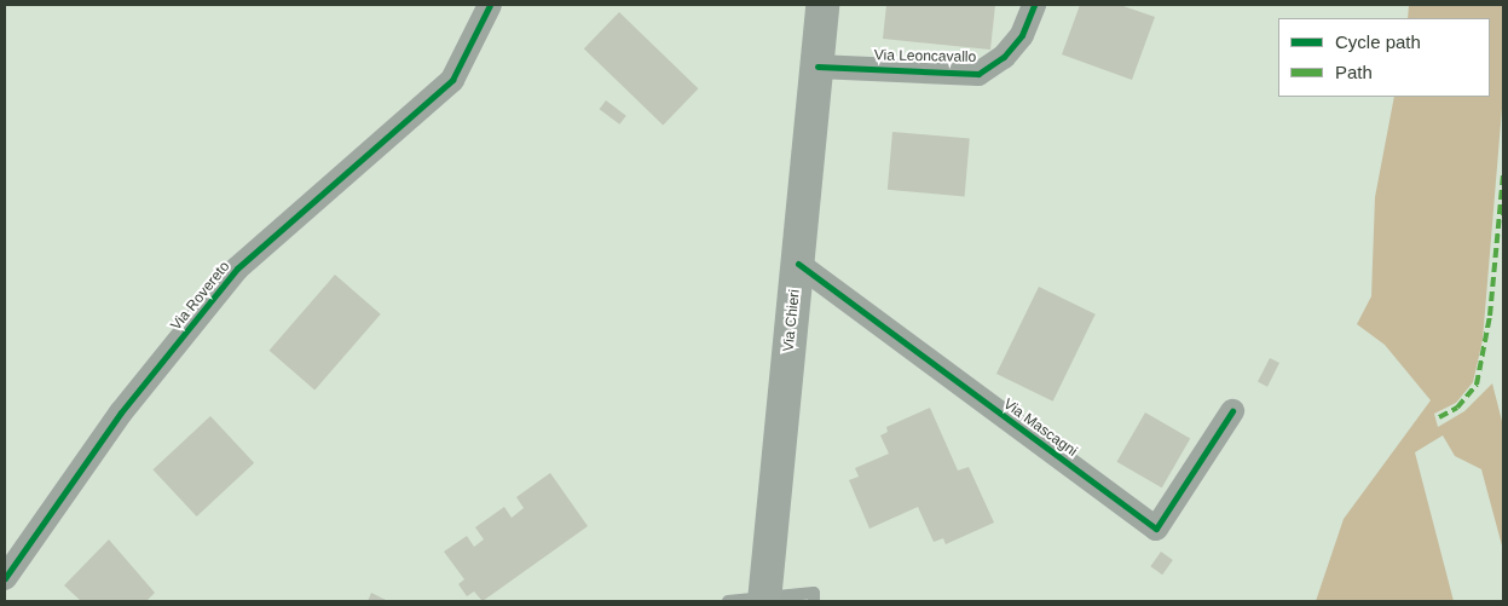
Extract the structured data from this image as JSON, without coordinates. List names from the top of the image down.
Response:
{
  "streets": {
    "main road": ["Via Chieri"],
    "street": ["Via Leoncavallo", "Via Rovereto", "Via Mascagni"]
  },
  "crossings": [
    ["Via Leoncavallo", "Via Chieri"],
    ["Via Chieri", "Via Mascagni"]
  ],
  "legend": ["Cycle path", "Path"]
}
